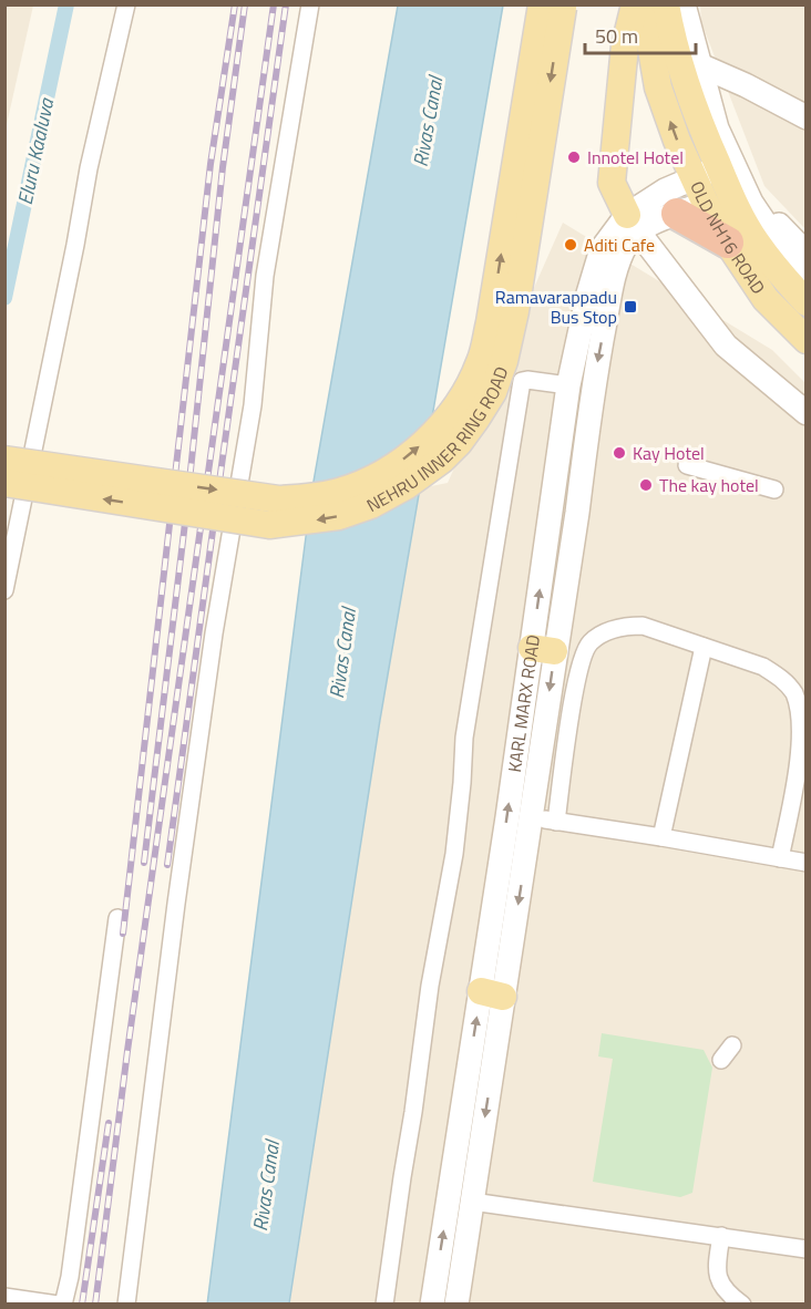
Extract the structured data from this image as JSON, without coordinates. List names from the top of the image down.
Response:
{
  "streets": {
    "main road": ["OLD NH16 ROAD", "NEHRU INNER RING ROAD", "KARL MARX ROAD"]
  },
  "crossings": [
    ["OLD NH16 ROAD", "KARL MARX ROAD"]
  ],
  "water": ["Rivas Canal", "Eluru Kaaluva"],
  "places": {
    "other": [
      "Innotel Hotel",
      "Aditi Cafe",
      "Kay Hotel",
      "The kay hotel"
    ],
    "transit": ["Ramavarappadu Bus Stop"]
  },
  "scale_bar": "50 m"
}
